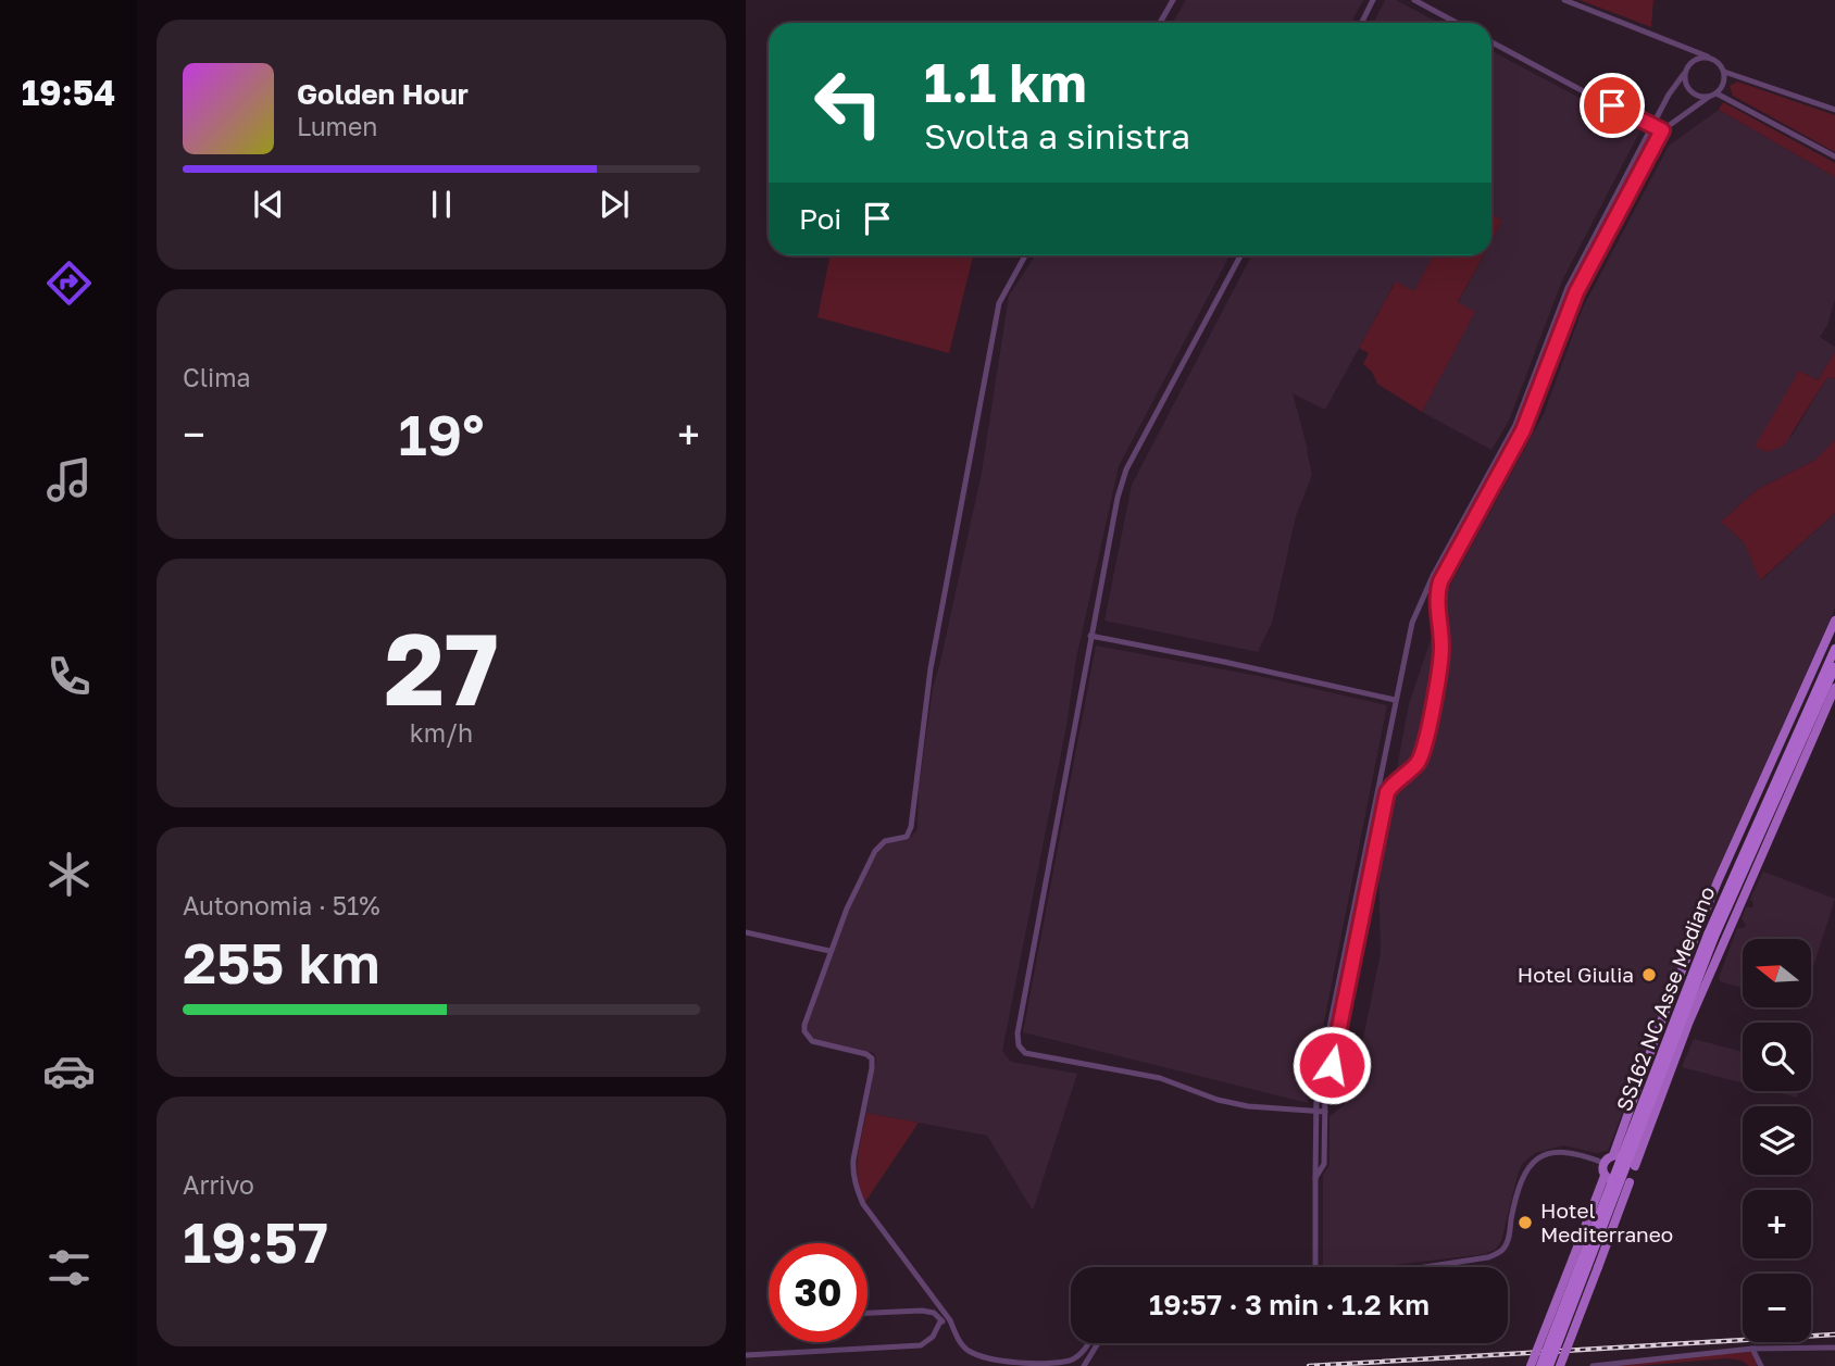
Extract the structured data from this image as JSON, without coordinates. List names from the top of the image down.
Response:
{
  "streets": {
    "highway": ["SS162 NC Asse Mediano"]
  },
  "places": ["Hotel Giulia", "Hotel Mediterraneo"],
  "north": "left",
  "page": {
    "tabs": "19:54",
    "turn": ["1.1 km", "Svolta a sinistra"],
    "song": ["Golden Hour", "Lumen"],
    "then": "Poi",
    "tile": [
      "Clima",
      ["27", "km/h"],
      ["Autonomia · 51%", "255 km"],
      ["Arrivo", "19:57"]
    ],
    "heat": ["−", "19°", "+"],
    "map_buttons": ["+", "−"],
    "limit": "30",
    "trip": "19:57 · 3 min · 1.2 km"
  }
}
